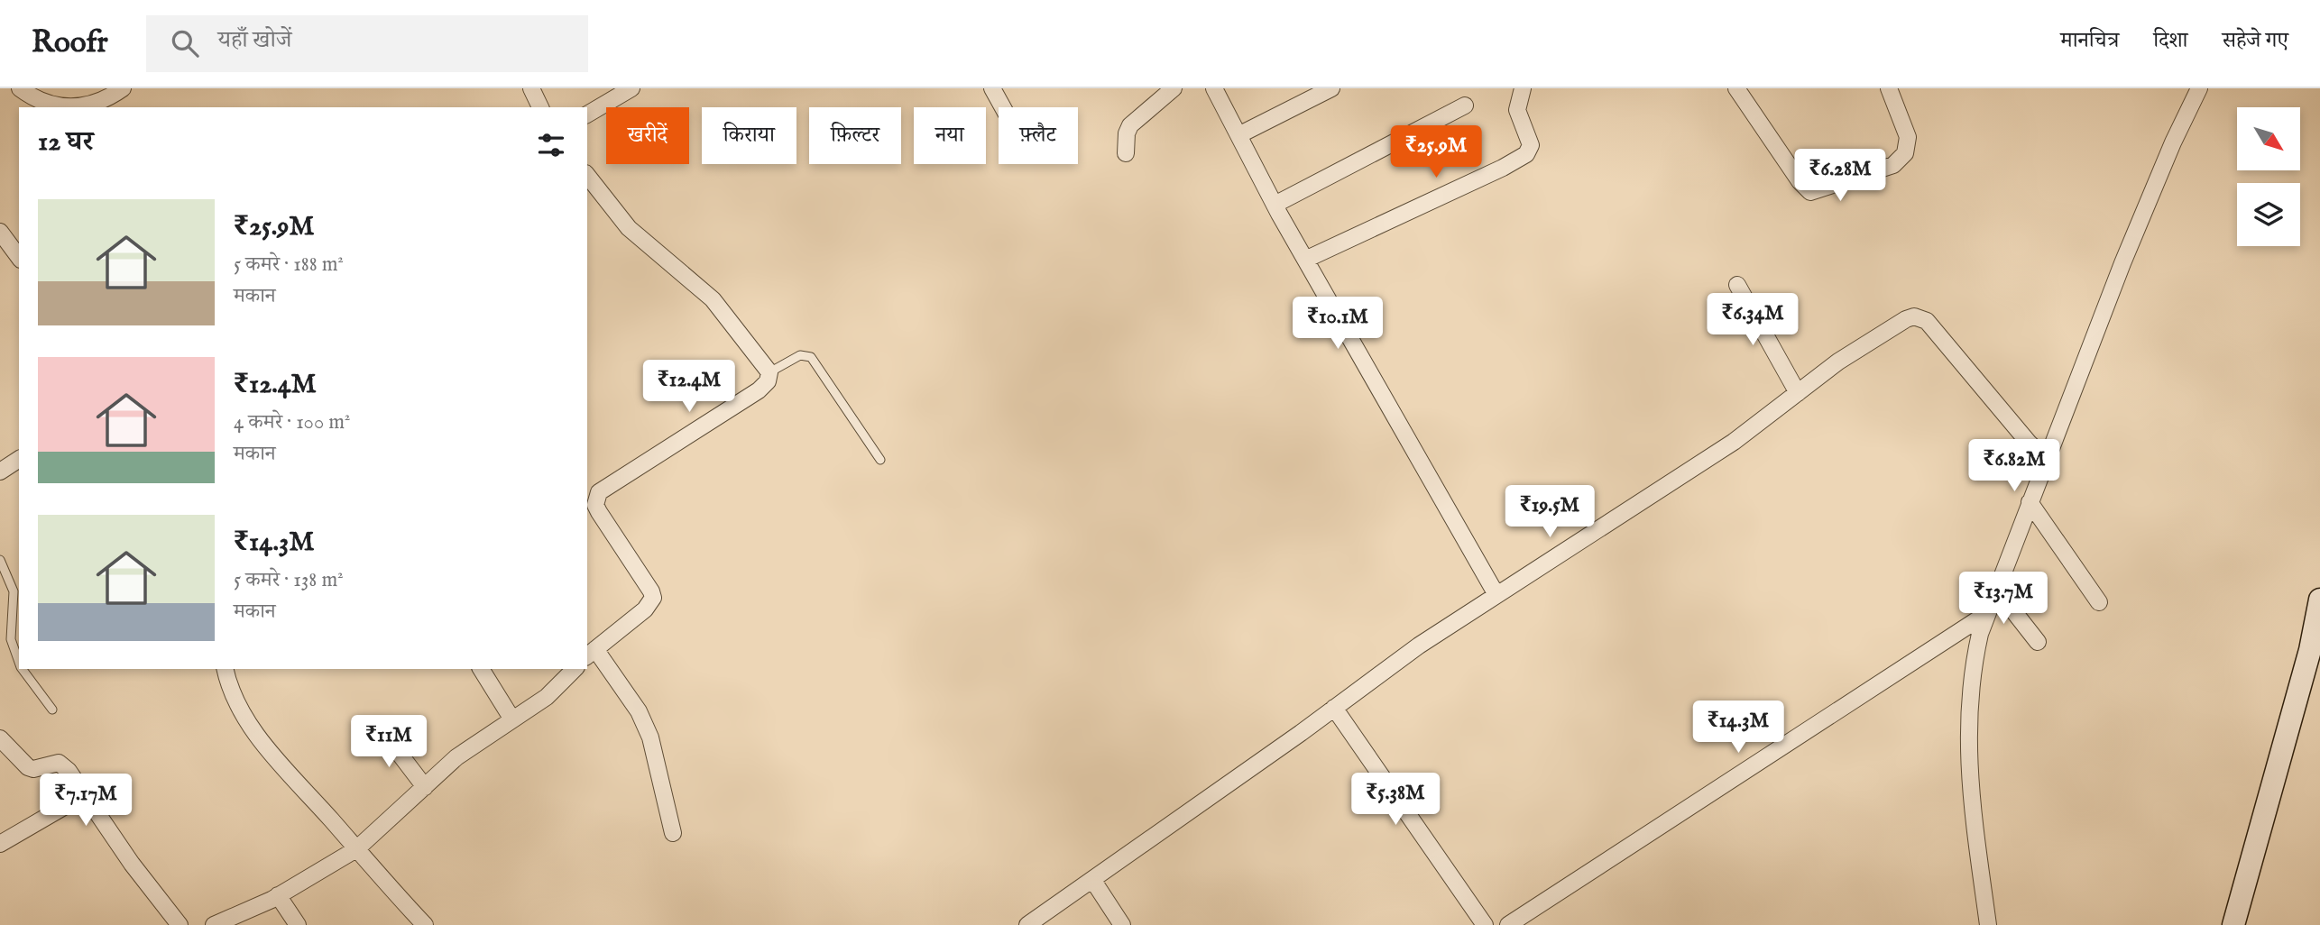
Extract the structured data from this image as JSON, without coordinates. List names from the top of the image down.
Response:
{
  "north": "bottom right",
  "page": {
    "header": "Roofr",
    "search": "यहाँ खोजें",
    "nav": ["मानचित्र", "दिशा", "सहेजे गए"],
    "chip": [
      "खरीदें",
      "किराया",
      "फ़िल्टर",
      "नया",
      "फ़्लैट"
    ],
    "heading": "12 घर",
    "price": [
      "₹25.9M",
      "₹6.28M",
      "₹6.34M",
      "₹10.1M",
      "₹12.4M",
      "₹6.82M",
      "₹19.5M",
      "₹13.7M",
      "₹14.3M",
      "₹11M",
      "₹5.38M",
      "₹7.17M"
    ],
    "list": [
      {
        "name": "₹25.9M",
        "note": "5 कमरे · 188 m² · मकान"
      },
      {
        "name": "₹12.4M",
        "note": "4 कमरे · 100 m² · मकान"
      },
      {
        "name": "₹14.3M",
        "note": "5 कमरे · 138 m² · मकान"
      }
    ]
  }
}
